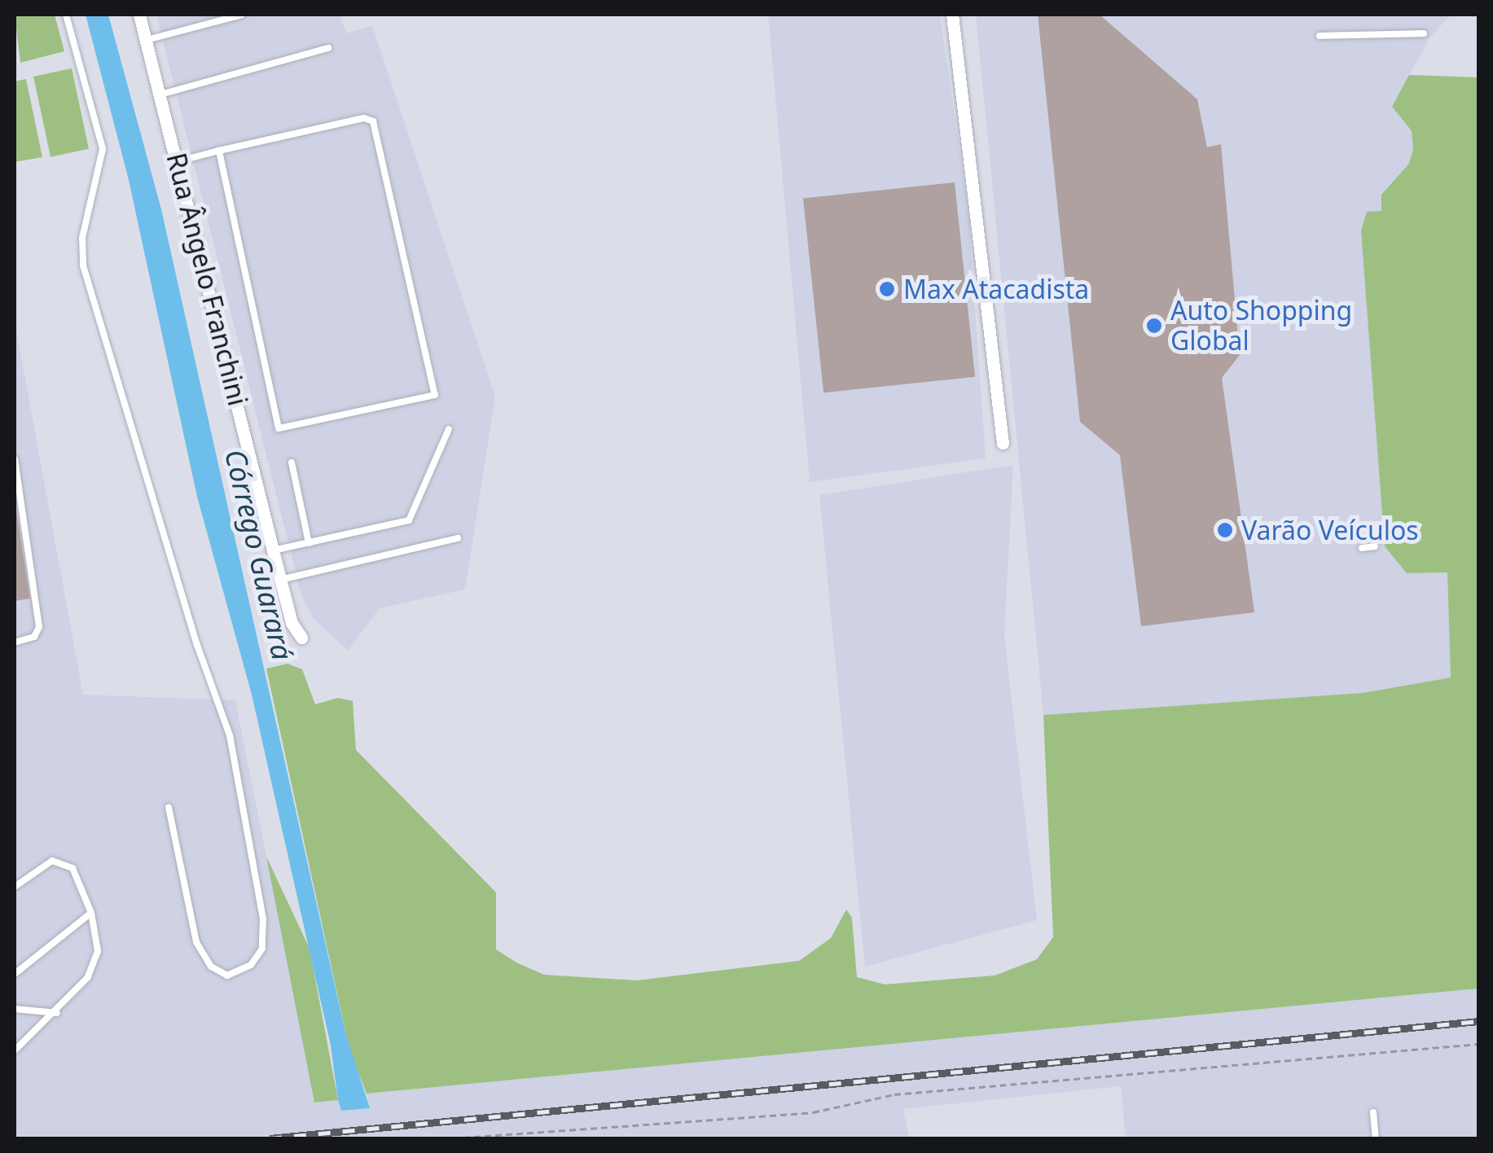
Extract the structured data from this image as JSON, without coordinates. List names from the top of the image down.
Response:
{
  "streets": {
    "street": ["Rua Ângelo Franchini"]
  },
  "water": ["Córrego Guarará"],
  "places": ["Max Atacadista", "Auto Shopping Global", "Varão Veículos"]
}
